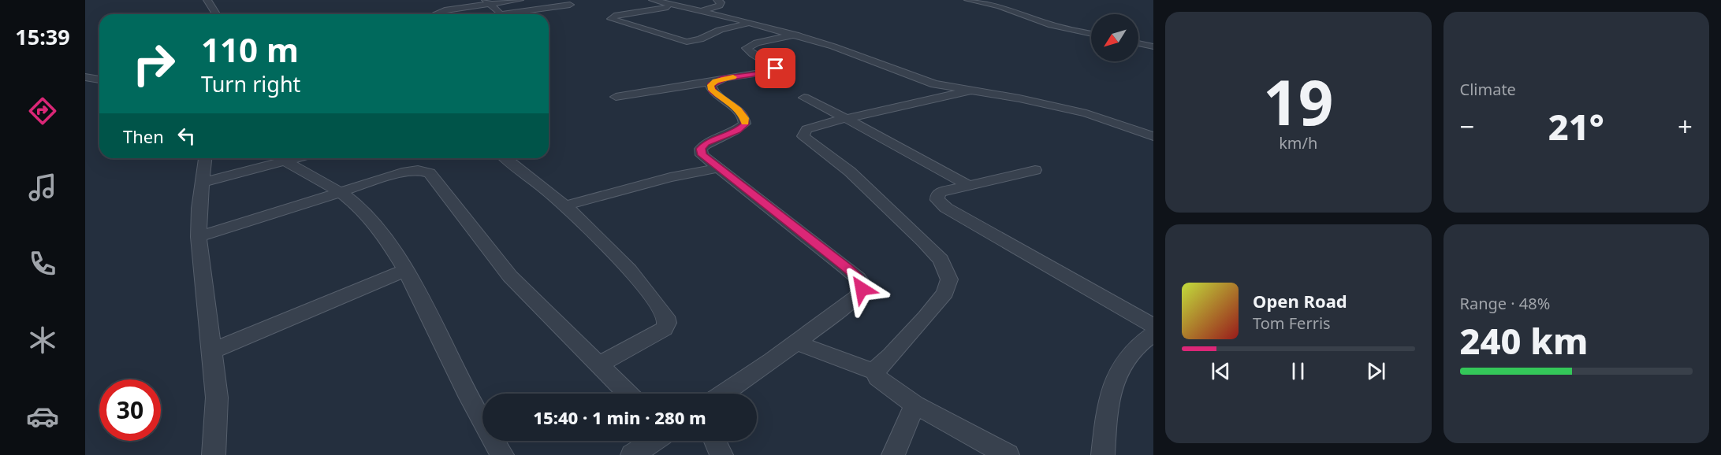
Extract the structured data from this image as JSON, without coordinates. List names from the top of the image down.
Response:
{
  "north": "bottom left",
  "page": {
    "tabs": "15:39",
    "tile": [
      ["19", "km/h"],
      "Climate",
      ["Range · 48%", "240 km"]
    ],
    "turn": ["110 m", "Turn right"],
    "heat": ["−", "21°", "+"],
    "then": "Then",
    "song": ["Open Road", "Tom Ferris"],
    "limit": "30",
    "trip": "15:40 · 1 min · 280 m"
  }
}
